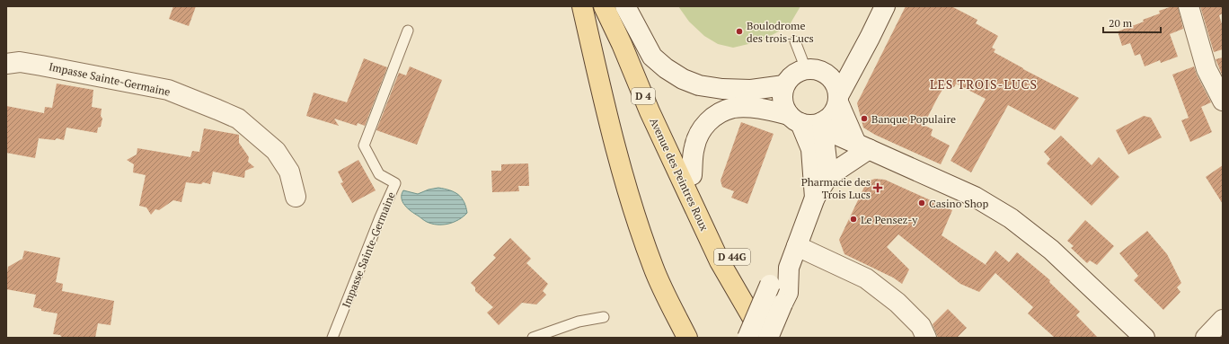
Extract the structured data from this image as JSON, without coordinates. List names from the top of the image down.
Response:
{
  "streets": {
    "main road": ["D 4", "Avenue des Peintres Roux", "D 44G"],
    "street": ["Impasse Sainte-Germaine"]
  },
  "districts": ["LES TROIS-LUCS"],
  "places": {
    "other": [
      "Boulodrome des trois-Lucs",
      "Banque Populaire",
      "Casino Shop",
      "Le Pensez-y"
    ],
    "health": ["Pharmacie des Trois Lucs"]
  },
  "scale_bar": "20 m"
}
